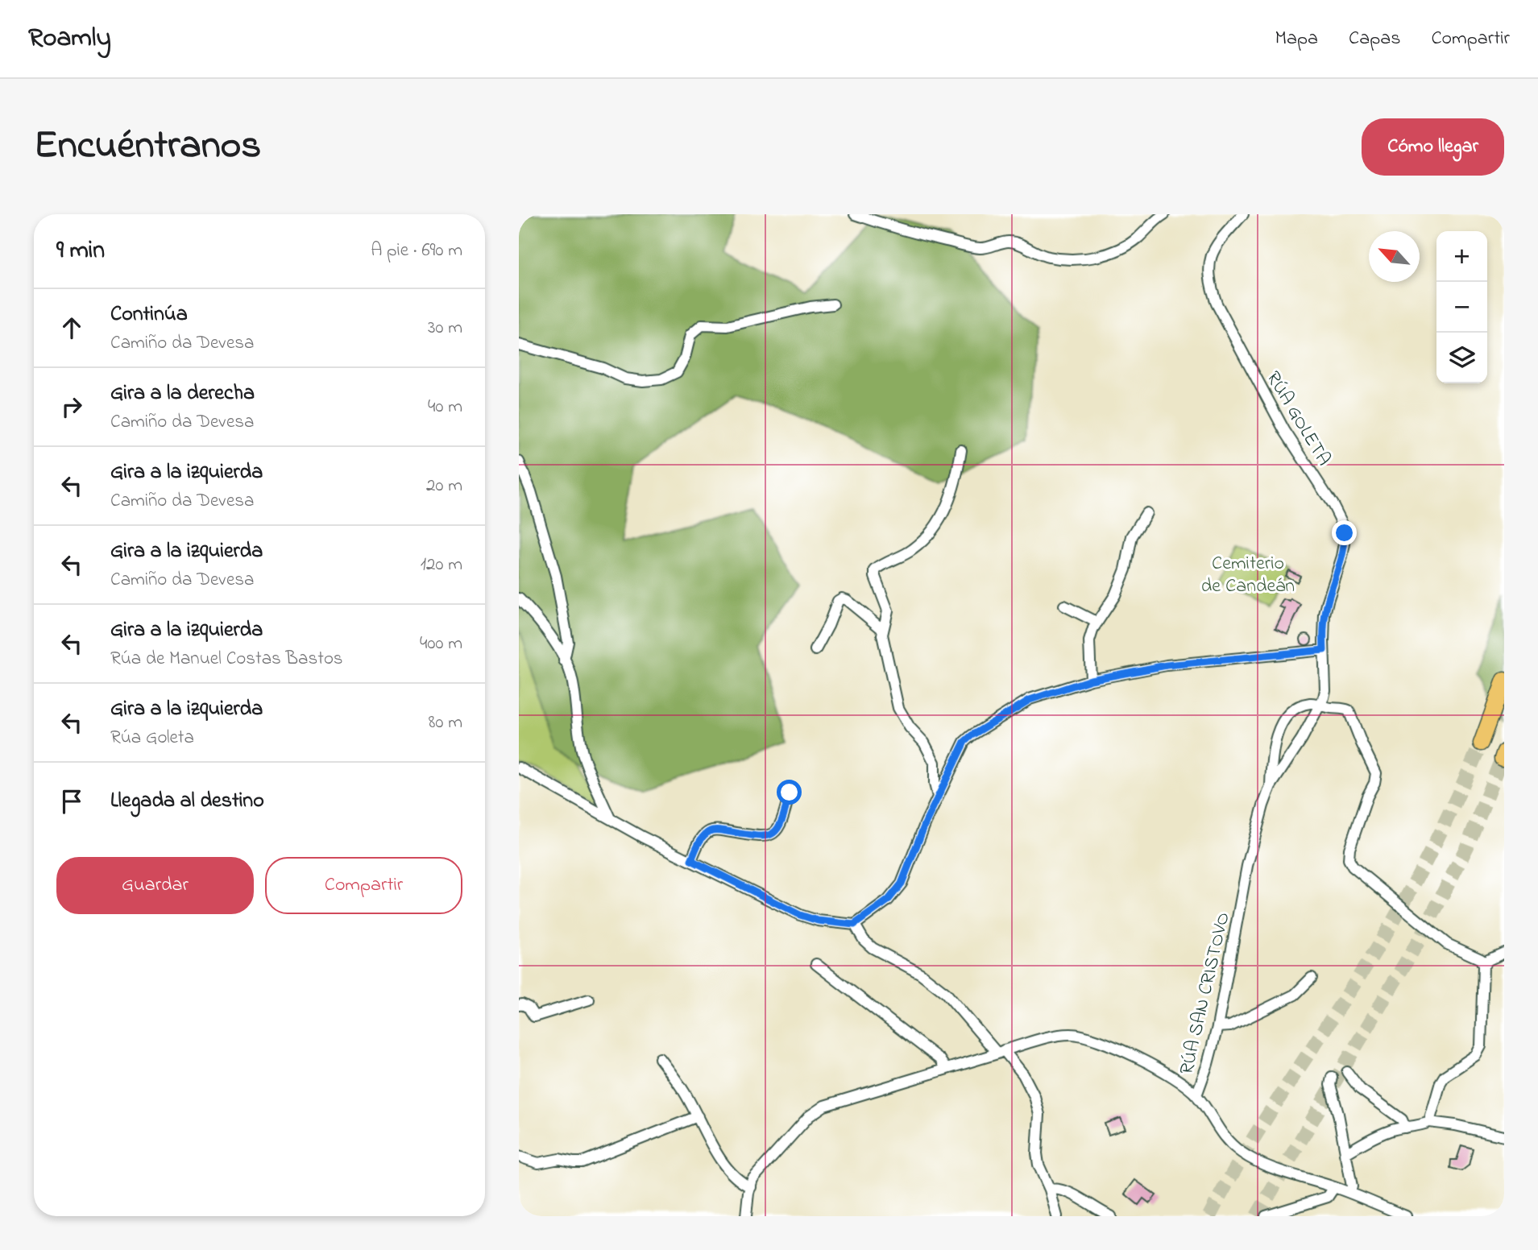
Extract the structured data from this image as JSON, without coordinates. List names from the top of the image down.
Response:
{
  "streets": {
    "street": ["RÚA GOLETA", "RÚA SAN CRISTOVO"]
  },
  "crossings": [
    ["RÚA GOLETA", "RÚA SAN CRISTOVO"]
  ],
  "parks": ["Cemiterio de Candeán"],
  "north": "top left",
  "page": {
    "header": "Roamly",
    "nav": ["Mapa", "Capas", "Compartir"],
    "title": "Encuéntranos",
    "buttons": [
      "Cómo llegar",
      ["Guardar", "Compartir"]
    ],
    "heading": ["9 min", "A pie · 690 m"],
    "map_buttons": ["+", "−"],
    "list": [
      ["Continúa", "Camiño da Devesa", "30 m"],
      ["Gira a la derecha", "Camiño da Devesa", "40 m"],
      ["Gira a la izquierda", "Camiño da Devesa", "20 m"],
      ["Gira a la izquierda", "Camiño da Devesa", "120 m"],
      ["Gira a la izquierda", "Rúa de Manuel Costas Bastos", "400 m"],
      ["Gira a la izquierda", "Rúa Goleta", "80 m"],
      "Llegada al destino"
    ]
  }
}
